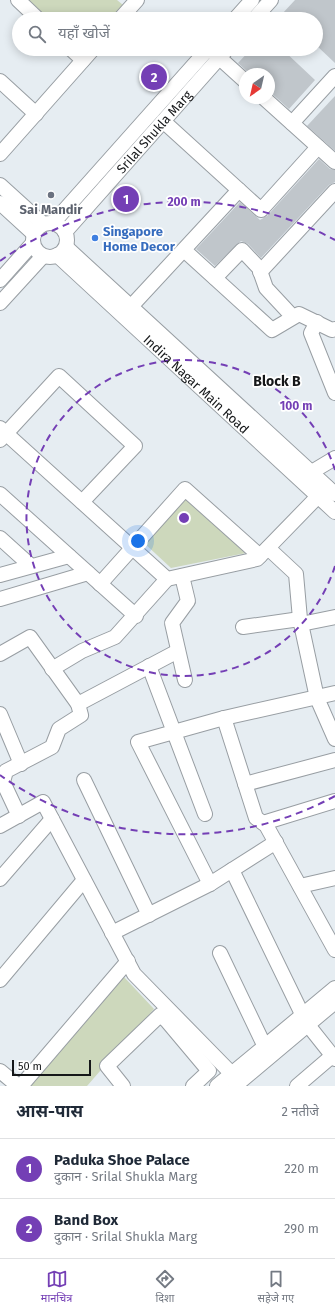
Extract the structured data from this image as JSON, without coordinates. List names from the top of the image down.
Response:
{
  "streets": {
    "street": ["Srilal Shukla Marg", "Indira Nagar Main Road"]
  },
  "crossings": [
    ["Srilal Shukla Marg", "Indira Nagar Main Road"]
  ],
  "districts": ["Block B"],
  "places": ["Sai Mandir", "Singapore Home Decor"],
  "scale_bar": "50 m",
  "north": "bottom left",
  "page": {
    "search": "यहाँ खोजें",
    "pins": ["2", "1"],
    "scale": "50 m",
    "heading": ["आस-पास", "2 नतीजे"],
    "list": [
      {
        "mark": "1",
        "name": "Paduka Shoe Palace",
        "note": "दुकान · Srilal Shukla Marg",
        "value": "220 m"
      },
      {
        "mark": "2",
        "name": "Band Box",
        "note": "दुकान · Srilal Shukla Marg",
        "value": "290 m"
      }
    ],
    "nav": ["मानचित्र", "दिशा", "सहेजे गए"]
  },
  "rings": ["200 m", "100 m"]
}
